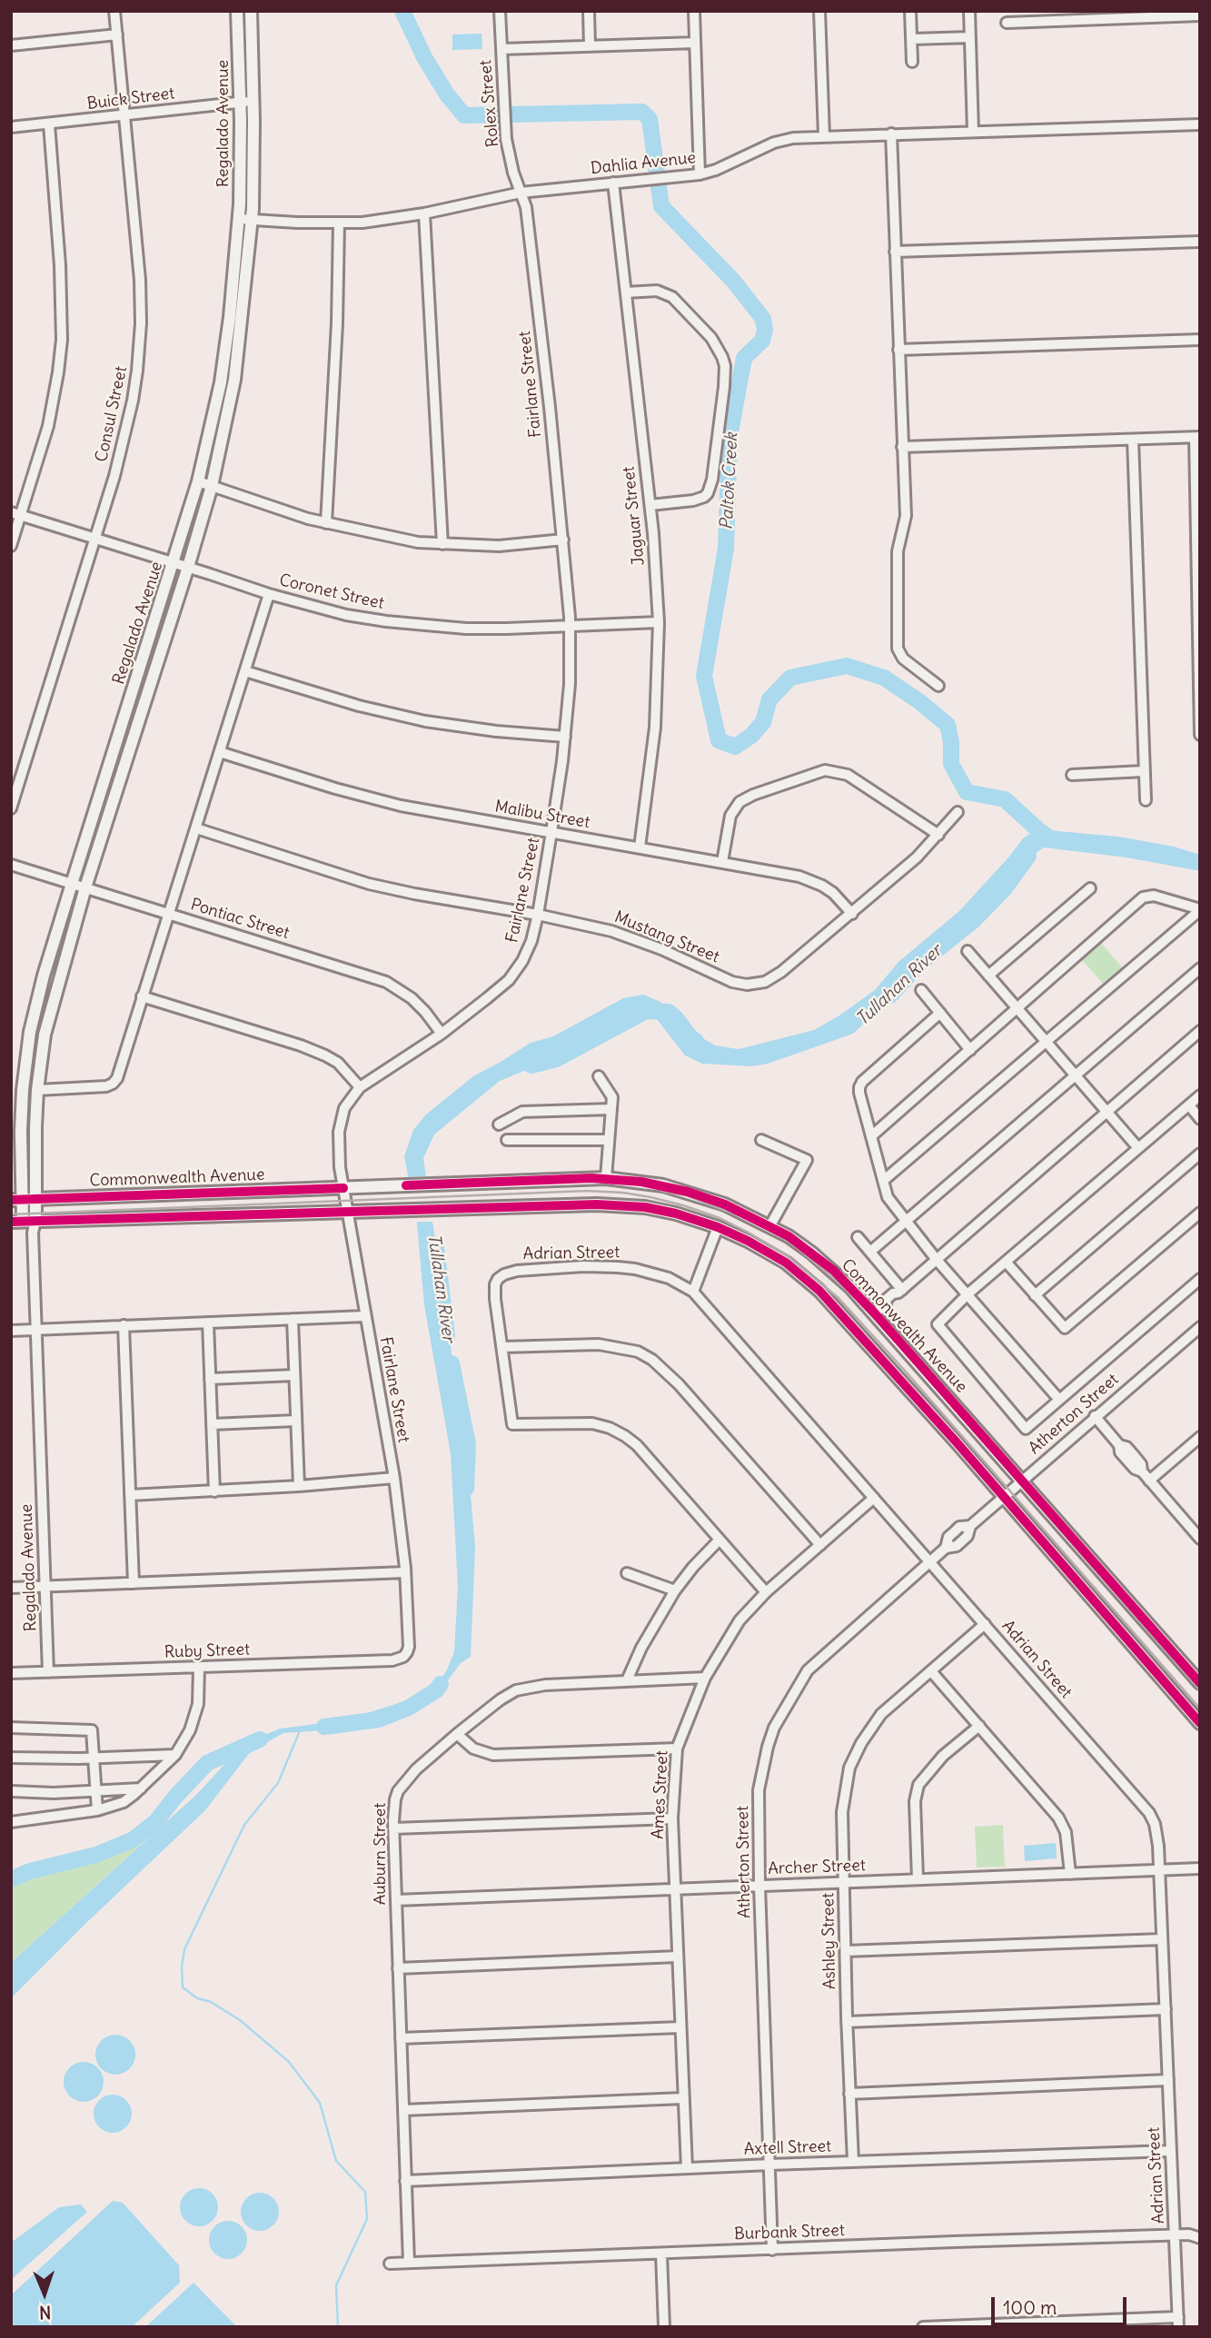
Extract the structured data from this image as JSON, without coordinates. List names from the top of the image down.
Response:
{
  "streets": {
    "main road": ["Regalado Avenue", "Commonwealth Avenue"],
    "street": [
      "Buick Street",
      "Rolex Street",
      "Dahlia Avenue",
      "Fairlane Street",
      "Consul Street",
      "Jaguar Street",
      "Coronet Street",
      "Malibu Street",
      "Pontiac Street",
      "Mustang Street",
      "Adrian Street",
      "Atherton Street",
      "Ruby Street",
      "Ames Street",
      "Auburn Street",
      "Archer Street",
      "Ashley Street",
      "Axtell Street",
      "Burbank Street"
    ]
  },
  "crossings": [
    ["Buick Street", "Regalado Avenue"],
    ["Buick Street", "Consul Street"],
    ["Rolex Street", "Dahlia Avenue"],
    ["Rolex Street", "Fairlane Street"],
    ["Regalado Avenue", "Dahlia Avenue"],
    ["Regalado Avenue", "Coronet Street"],
    ["Regalado Avenue", "Pontiac Street"],
    ["Regalado Avenue", "Commonwealth Avenue"],
    ["Regalado Avenue", "Ruby Street"],
    ["Dahlia Avenue", "Fairlane Street"],
    ["Dahlia Avenue", "Jaguar Street"],
    ["Fairlane Street", "Coronet Street"],
    ["Fairlane Street", "Malibu Street"],
    ["Fairlane Street", "Pontiac Street"],
    ["Fairlane Street", "Mustang Street"],
    ["Fairlane Street", "Commonwealth Avenue"],
    ["Fairlane Street", "Ruby Street"],
    ["Consul Street", "Coronet Street"],
    ["Jaguar Street", "Coronet Street"],
    ["Jaguar Street", "Malibu Street"],
    ["Malibu Street", "Mustang Street"],
    ["Commonwealth Avenue", "Atherton Street"],
    ["Adrian Street", "Atherton Street"],
    ["Adrian Street", "Ames Street"],
    ["Adrian Street", "Archer Street"],
    ["Adrian Street", "Ashley Street"],
    ["Adrian Street", "Axtell Street"],
    ["Adrian Street", "Burbank Street"],
    ["Atherton Street", "Archer Street"],
    ["Atherton Street", "Axtell Street"],
    ["Atherton Street", "Burbank Street"],
    ["Ames Street", "Auburn Street"],
    ["Ames Street", "Archer Street"],
    ["Ames Street", "Axtell Street"],
    ["Auburn Street", "Archer Street"],
    ["Auburn Street", "Axtell Street"],
    ["Auburn Street", "Burbank Street"],
    ["Archer Street", "Ashley Street"],
    ["Ashley Street", "Axtell Street"]
  ],
  "water": ["Paltok Creek", "Tullahan River"],
  "scale_bar": "100 m",
  "north": "bottom"
}
